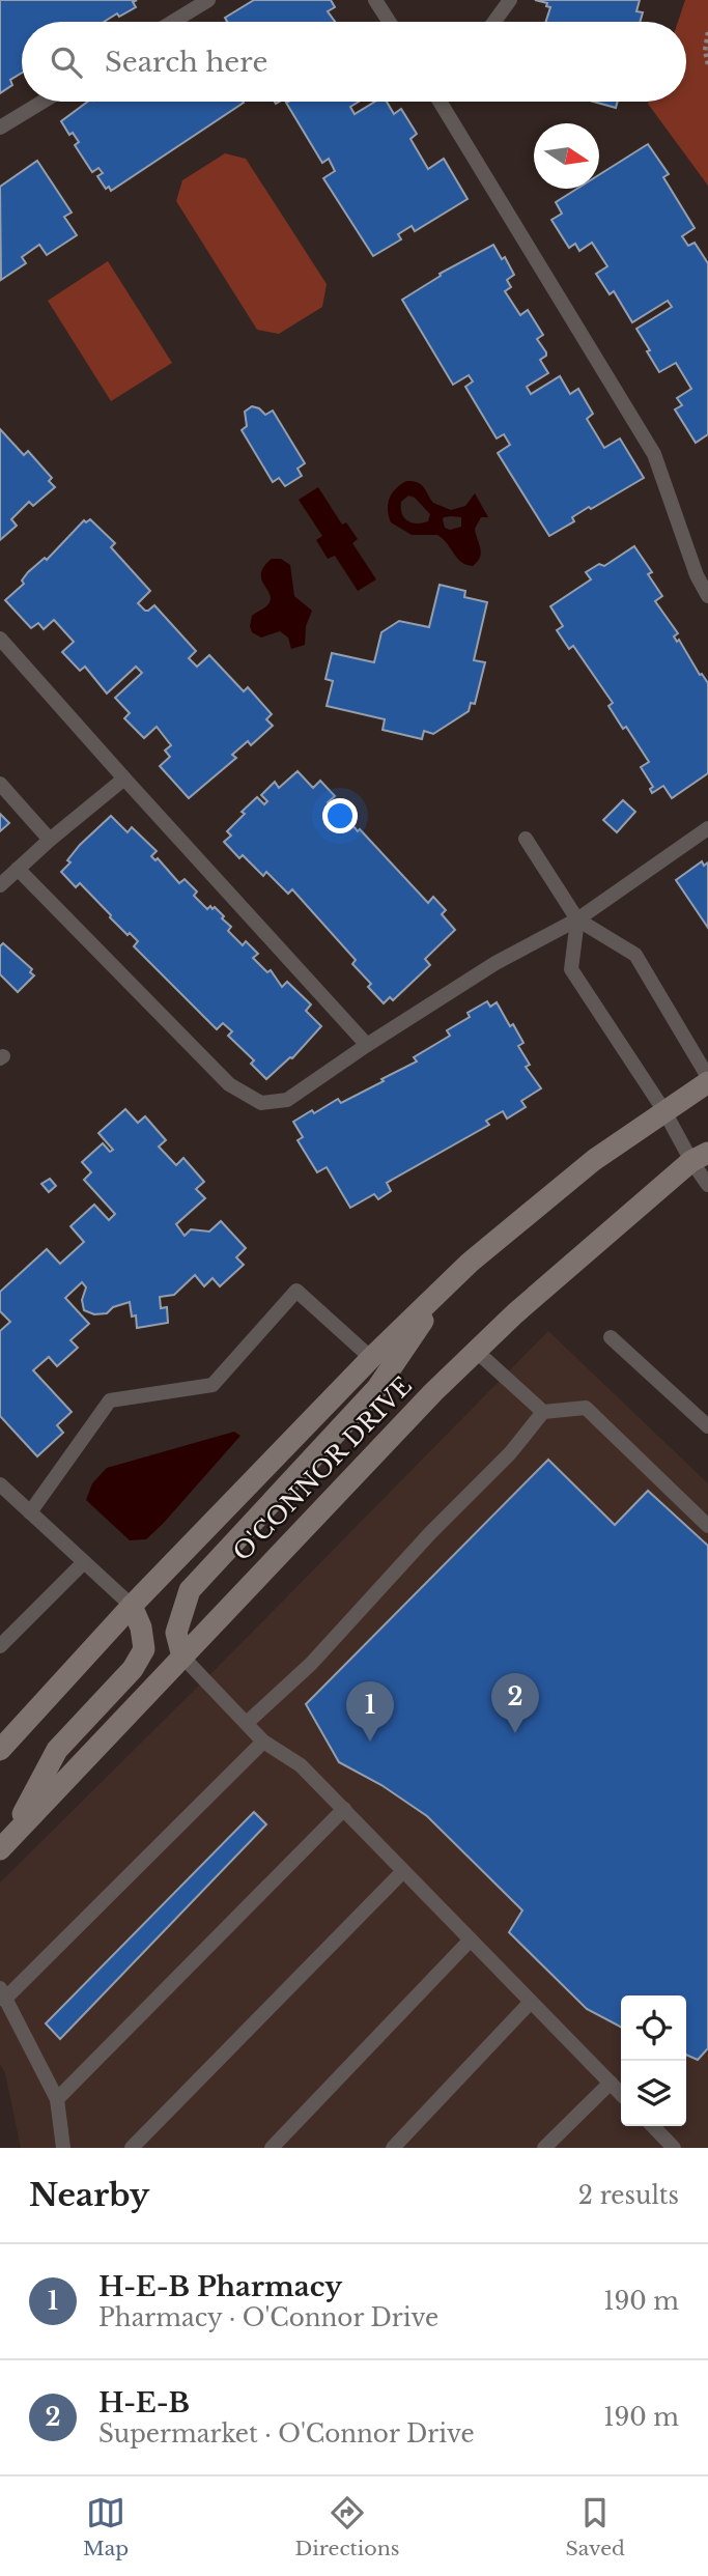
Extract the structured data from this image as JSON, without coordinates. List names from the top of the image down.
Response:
{
  "streets": {
    "main road": ["O'CONNOR DRIVE"]
  },
  "north": "right",
  "page": {
    "search": "Search here",
    "pins": ["2", "1"],
    "heading": ["Nearby", "2 results"],
    "list": [
      {
        "mark": "1",
        "name": "H-E-B Pharmacy",
        "note": "Pharmacy · O'Connor Drive",
        "value": "190 m"
      },
      {
        "mark": "2",
        "name": "H-E-B",
        "note": "Supermarket · O'Connor Drive",
        "value": "190 m"
      }
    ],
    "nav": ["Map", "Directions", "Saved"]
  }
}
